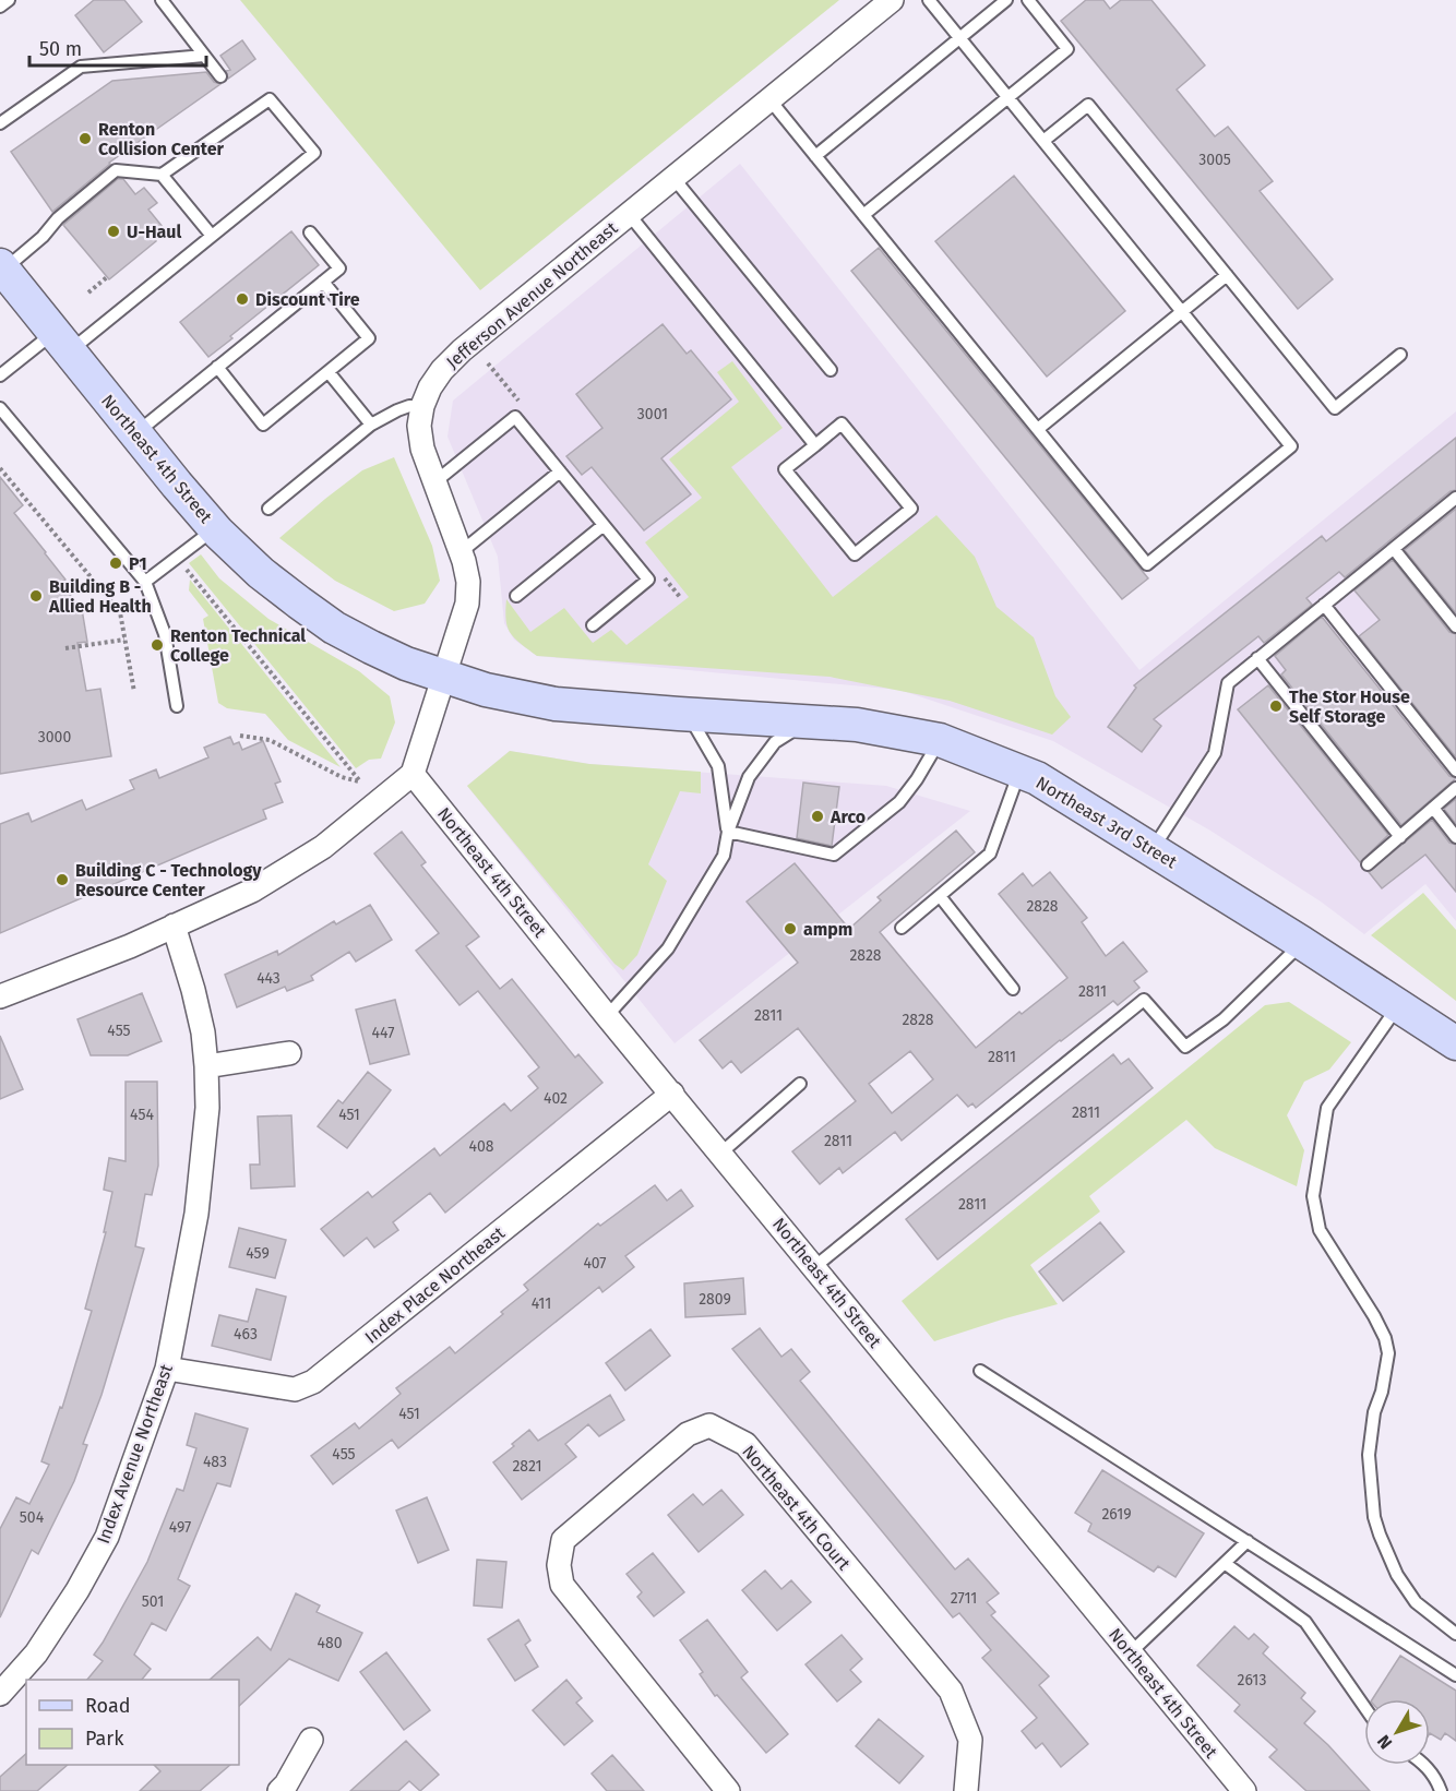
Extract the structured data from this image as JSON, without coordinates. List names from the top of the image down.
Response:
{
  "streets": {
    "main road": ["Northeast 4th Street", "Northeast 3rd Street"],
    "street": [
      "Jefferson Avenue Northeast",
      "Index Place Northeast",
      "Index Avenue Northeast",
      "Northeast 4th Court"
    ]
  },
  "crossings": [
    ["Jefferson Avenue Northeast", "Northeast 4th Street"],
    ["Jefferson Avenue Northeast", "Northeast 3rd Street"],
    ["Northeast 4th Street", "Northeast 3rd Street"],
    ["Northeast 4th Street", "Index Place Northeast"],
    ["Index Place Northeast", "Index Avenue Northeast"]
  ],
  "places": [
    "Renton Collision Center",
    "U-Haul",
    "Discount Tire",
    "P1",
    "Building B - Allied Health",
    "Renton Technical College",
    "The Stor House Self Storage",
    "Arco",
    "Building C - Technology Resource Center",
    "ampm"
  ],
  "house_numbers": [
    "3005",
    "3001",
    "3000",
    "2828",
    "2828",
    "443",
    "2811",
    "2811",
    "2828",
    "455",
    "447",
    "2811",
    "402",
    "2811",
    "454",
    "451",
    "2811",
    "408",
    "2811",
    "459",
    "407",
    "2809",
    "411",
    "463",
    "451",
    "455",
    "483",
    "2821",
    "2619",
    "504",
    "497",
    "2711",
    "501",
    "480",
    "2613"
  ],
  "legend": ["Road", "Park"],
  "scale_bar": "50 m",
  "north": "bottom left"
}
